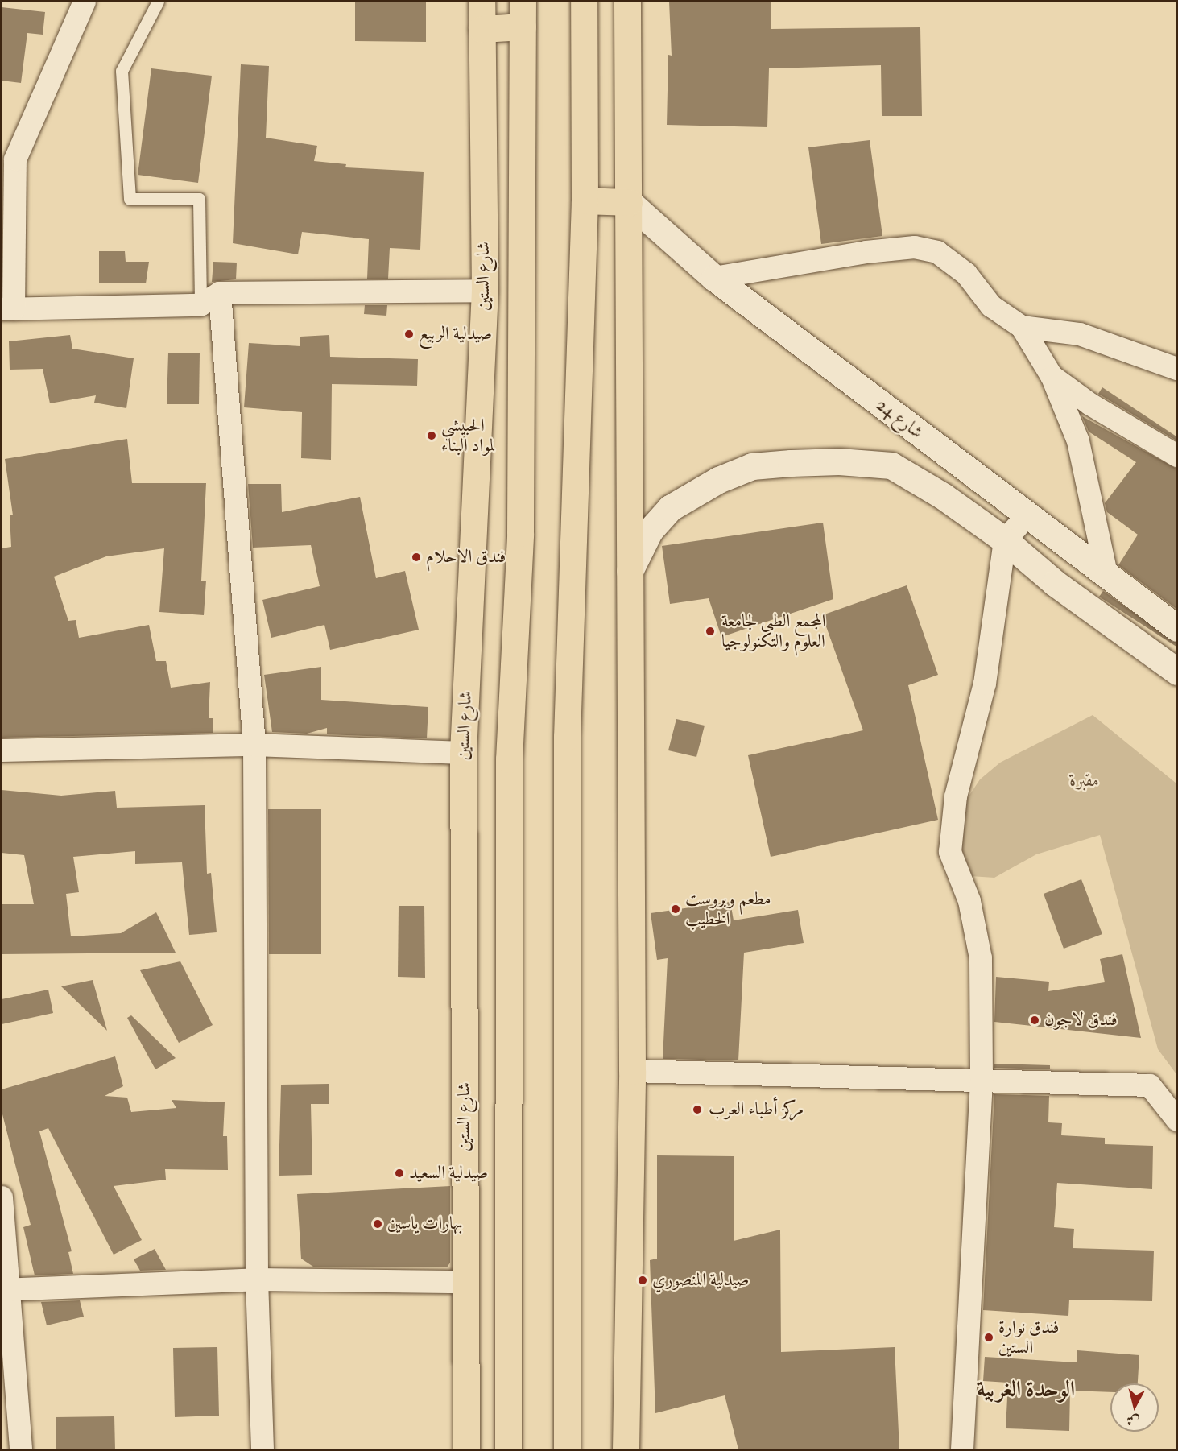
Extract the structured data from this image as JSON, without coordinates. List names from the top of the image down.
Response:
{
  "streets": {
    "main road": ["شارع الستين"],
    "street": ["شارع 24"]
  },
  "districts": ["الوحدة الغربية"],
  "parks": ["مقبرة"],
  "places": [
    "صيدلية الربيع",
    "الحبيشي لمواد البناء",
    "فندق الاحلام",
    "المجمع الطبي لجامعة العلوم والتكنولوجيا",
    "مطعم وبروست الخطيب",
    "فندق لاجون",
    "مركز أطباء العرب",
    "صيدلية السعيد",
    "بهارات ياسين",
    "صيدلية المنصوري",
    "فندق نوارة الستين"
  ],
  "north": "bottom"
}
